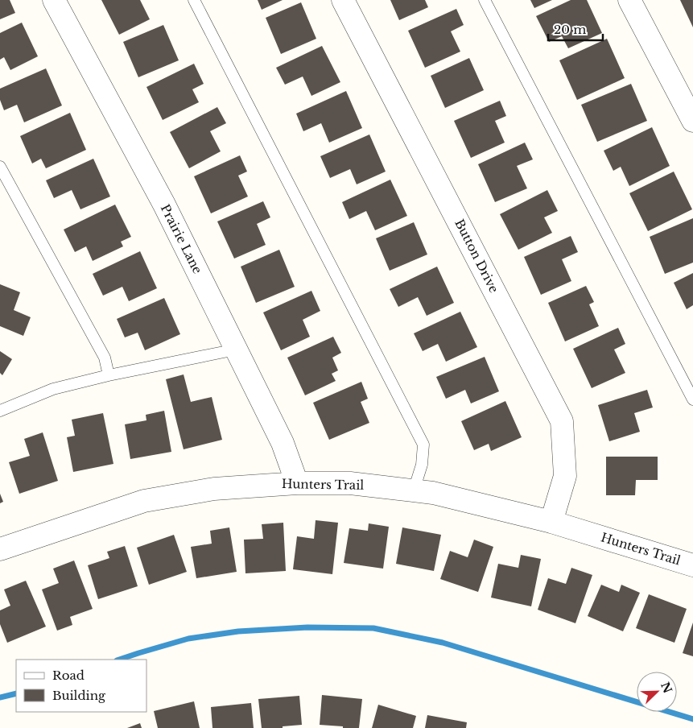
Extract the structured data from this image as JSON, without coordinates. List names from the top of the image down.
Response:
{
  "streets": {
    "street": ["Prairie Lane", "Button Drive", "Hunters Trail"]
  },
  "crossings": [
    ["Prairie Lane", "Hunters Trail"],
    ["Button Drive", "Hunters Trail"]
  ],
  "legend": ["Road", "Building"],
  "scale_bar": "20 m",
  "north": "top right"
}
